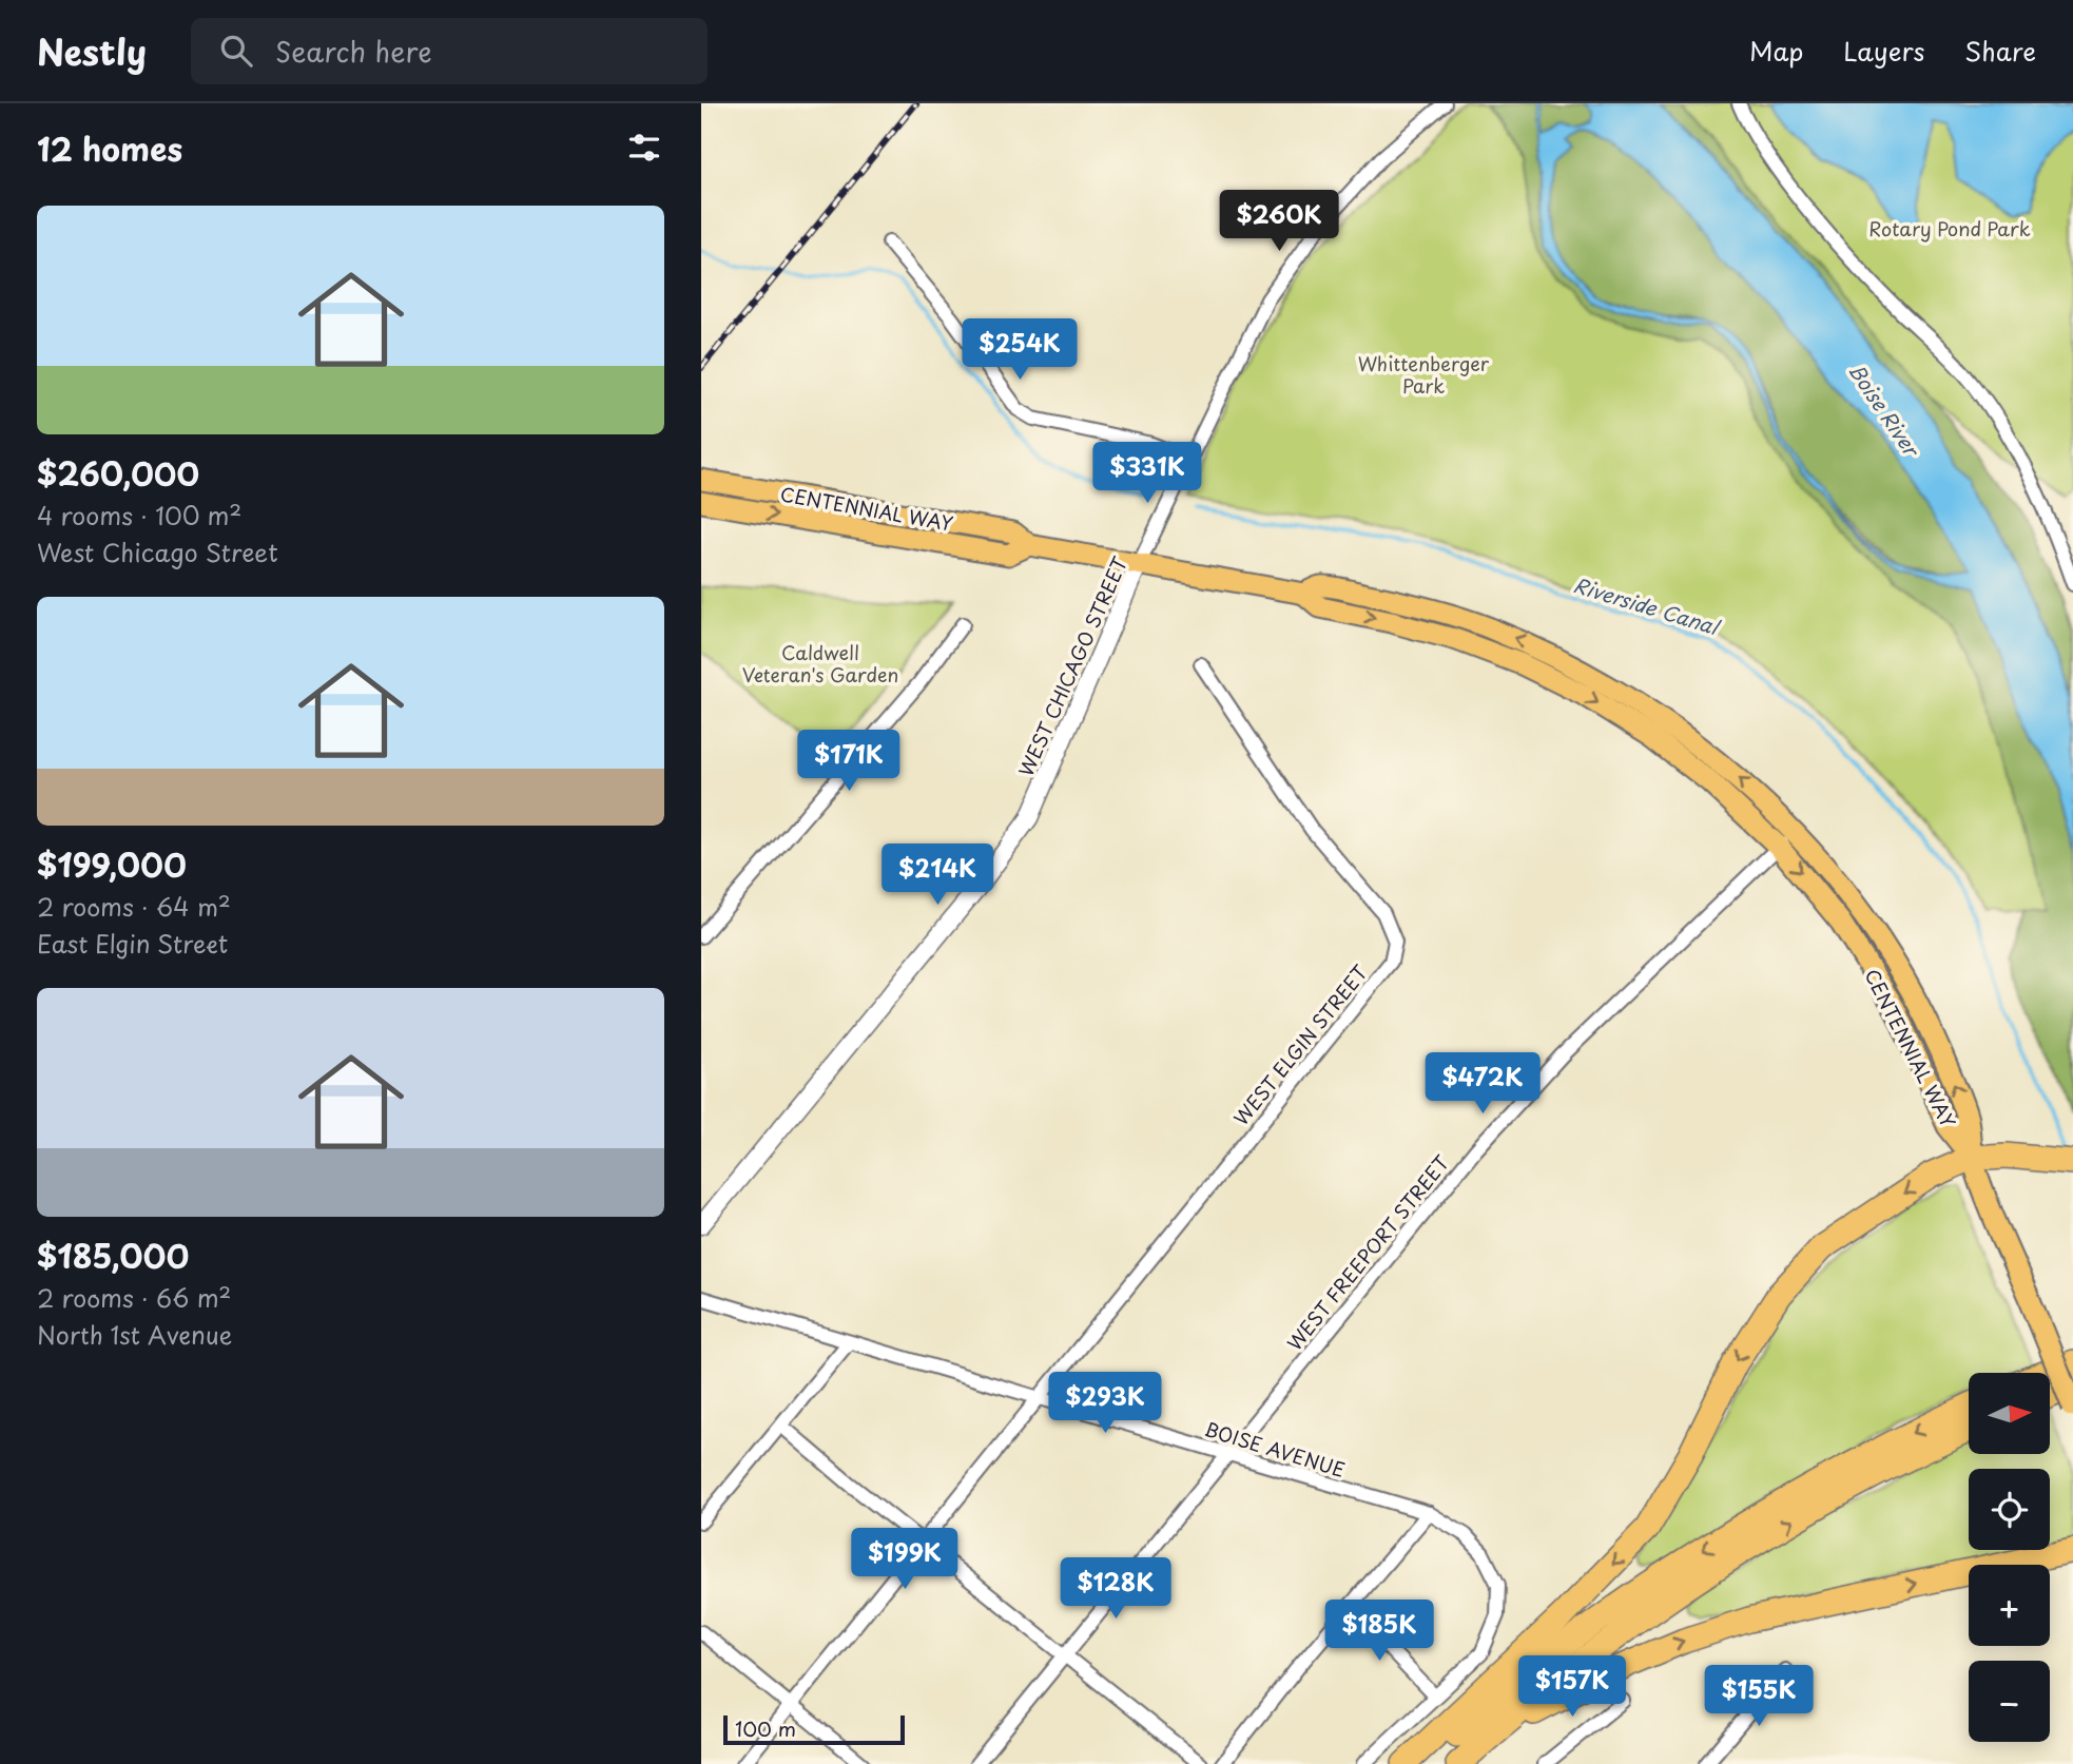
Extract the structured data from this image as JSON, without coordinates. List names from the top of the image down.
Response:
{
  "streets": {
    "main road": ["CENTENNIAL WAY"],
    "street": [
      "WEST CHICAGO STREET",
      "WEST ELGIN STREET",
      "WEST FREEPORT STREET",
      "BOISE AVENUE"
    ]
  },
  "crossings": [
    ["CENTENNIAL WAY", "WEST CHICAGO STREET"],
    ["CENTENNIAL WAY", "WEST FREEPORT STREET"],
    ["WEST ELGIN STREET", "BOISE AVENUE"],
    ["WEST FREEPORT STREET", "BOISE AVENUE"]
  ],
  "water": ["Boise River", "Riverside Canal"],
  "parks": ["Rotary Pond Park", "Whittenberger Park", "Caldwell Veteran's Garden"],
  "scale_bar": "100 m",
  "north": "right",
  "page": {
    "header": "Nestly",
    "search": "Search here",
    "nav": ["Map", "Layers", "Share"],
    "heading": "12 homes",
    "price": [
      "$260K",
      "$254K",
      "$331K",
      "$171K",
      "$214K",
      "$472K",
      "$293K",
      "$199K",
      "$128K",
      "$185K",
      "$157K",
      "$155K"
    ],
    "list": [
      {
        "name": "$260,000",
        "note": "4 rooms · 100 m² · West Chicago Street"
      },
      {
        "name": "$199,000",
        "note": "2 rooms · 64 m² · East Elgin Street"
      },
      {
        "name": "$185,000",
        "note": "2 rooms · 66 m² · North 1st Avenue"
      }
    ],
    "map_buttons": ["+", "−"],
    "scale": "100 m"
  }
}
